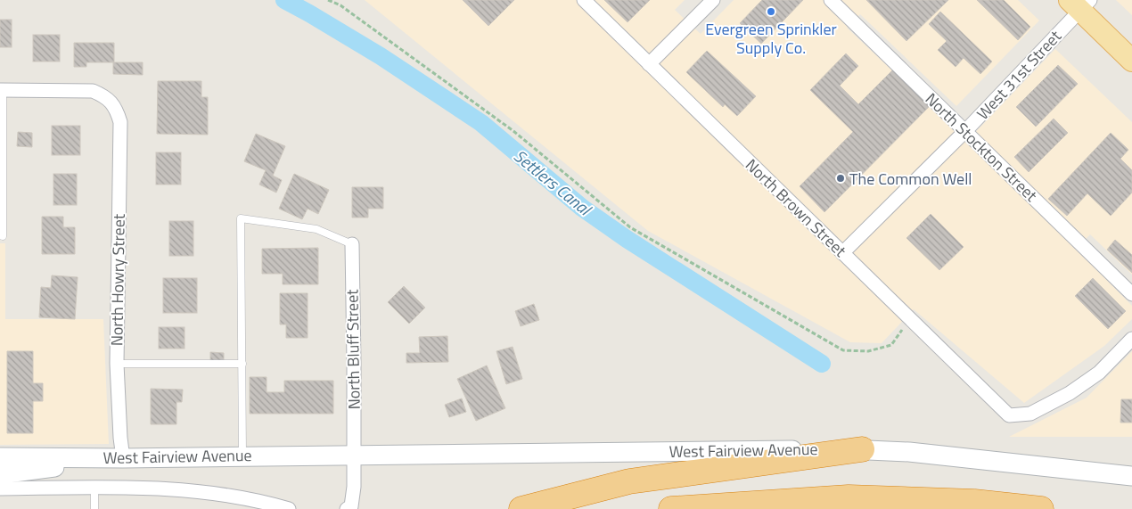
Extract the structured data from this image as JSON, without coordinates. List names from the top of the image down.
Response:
{
  "streets": {
    "main road": ["West Fairview Avenue"],
    "street": [
      "West 31st Street",
      "North Stockton Street",
      "North Brown Street",
      "North Howry Street",
      "North Bluff Street"
    ]
  },
  "crossings": [
    ["West 31st Street", "North Stockton Street"],
    ["West 31st Street", "North Brown Street"],
    ["North Howry Street", "West Fairview Avenue"],
    ["North Bluff Street", "West Fairview Avenue"]
  ],
  "water": ["Settlers Canal"],
  "places": ["Evergreen Sprinkler Supply Co.", "The Common Well"]
}
